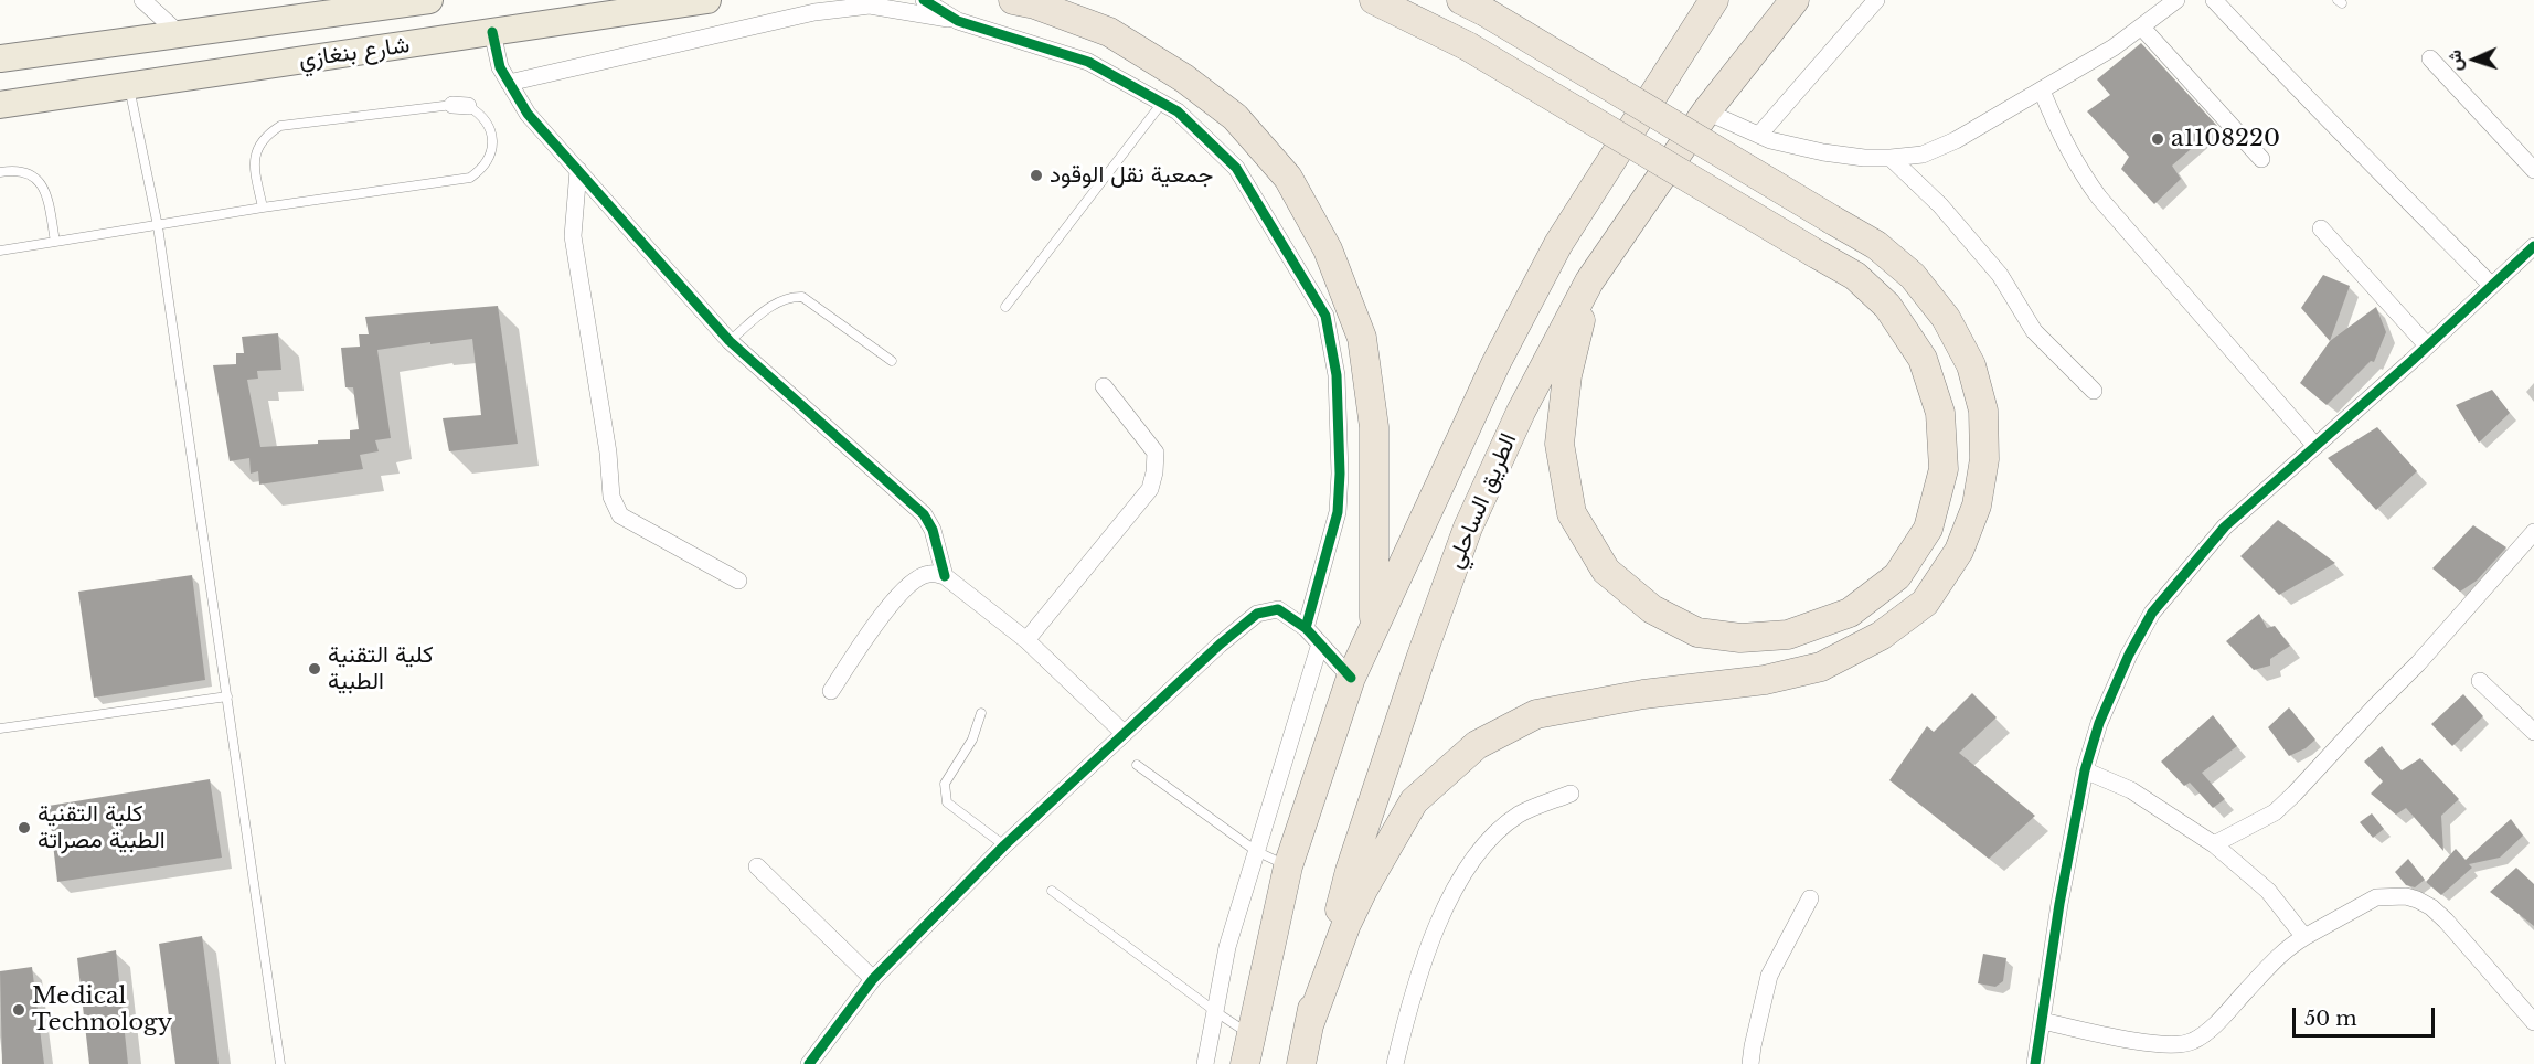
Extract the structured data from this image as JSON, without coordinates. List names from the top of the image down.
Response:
{
  "streets": {
    "highway": ["الطريق الساحلي"],
    "main road": ["شارع بنغازي"]
  },
  "places": [
    "a1108220",
    "جمعية نقل الوقود",
    "كلية التقنية الطبية",
    "كلية التقنية الطبية مصراتة",
    "Medical Technology"
  ],
  "scale_bar": "50 m",
  "north": "left"
}
